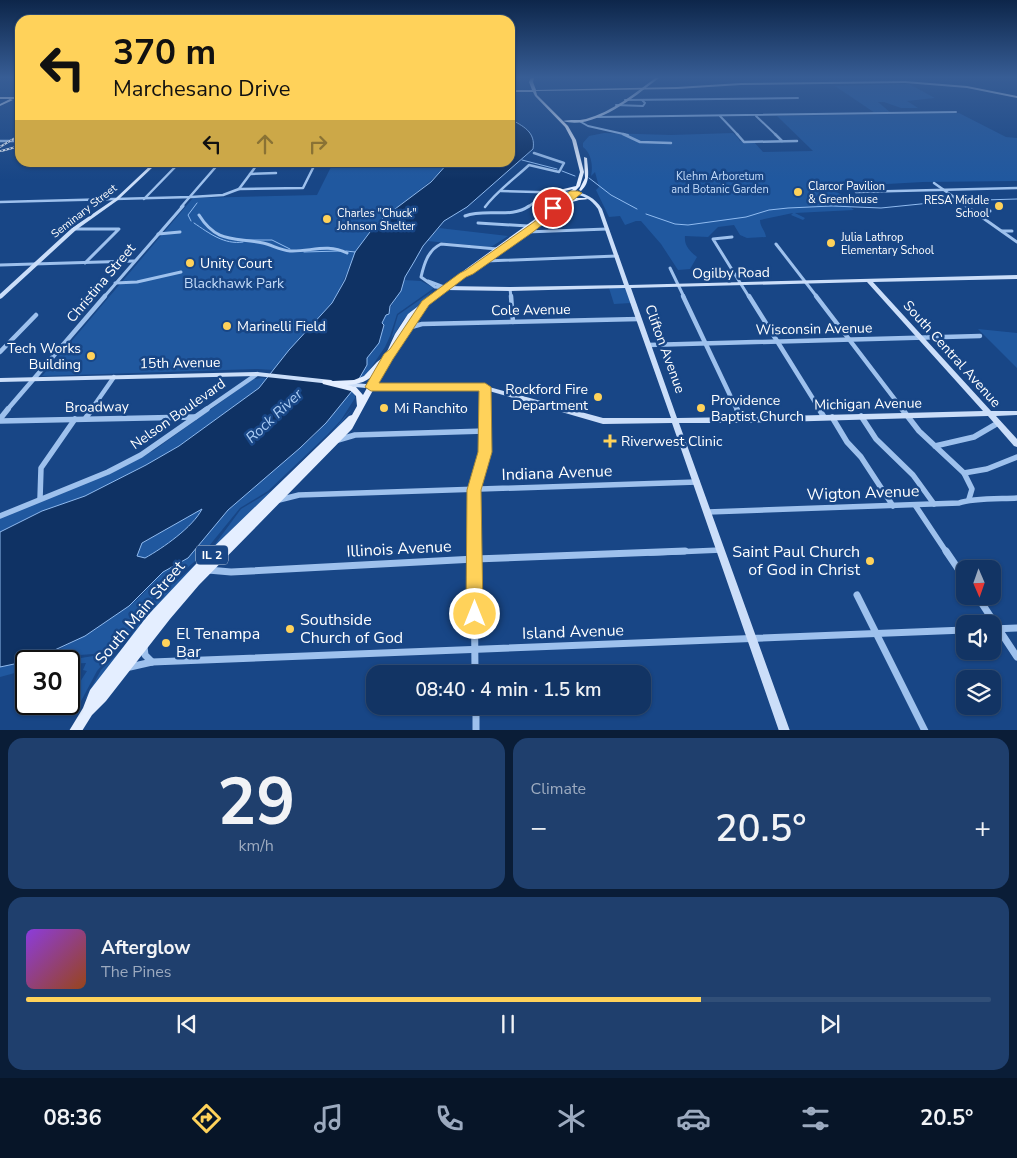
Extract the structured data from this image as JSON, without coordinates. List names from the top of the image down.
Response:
{
  "streets": {
    "main road": ["IL 2", "South Main Street"],
    "street": [
      "Seminary Street",
      "Ogilby Road",
      "Christina Street",
      "Cole Avenue",
      "Wisconsin Avenue",
      "Clifton Avenue",
      "South Central Avenue",
      "15th Avenue",
      "Michigan Avenue",
      "Broadway",
      "Nelson Boulevard",
      "Indiana Avenue",
      "Wigton Avenue",
      "Illinois Avenue",
      "Island Avenue"
    ]
  },
  "crossings": [
    ["Ogilby Road", "Clifton Avenue"],
    ["Ogilby Road", "South Central Avenue"],
    ["Ogilby Road", "South Main Street"],
    ["Christina Street", "15th Avenue"],
    ["Christina Street", "Broadway"],
    ["Cole Avenue", "Clifton Avenue"],
    ["Cole Avenue", "South Main Street"],
    ["Wisconsin Avenue", "Clifton Avenue"],
    ["Wisconsin Avenue", "South Central Avenue"],
    ["Clifton Avenue", "Michigan Avenue"],
    ["Clifton Avenue", "Indiana Avenue"],
    ["Clifton Avenue", "Wigton Avenue"],
    ["Clifton Avenue", "Illinois Avenue"],
    ["Clifton Avenue", "Island Avenue"],
    ["South Central Avenue", "Michigan Avenue"],
    ["15th Avenue", "Nelson Boulevard"],
    ["Michigan Avenue", "South Main Street"],
    ["Broadway", "Nelson Boulevard"],
    ["Indiana Avenue", "South Main Street"],
    ["Illinois Avenue", "South Main Street"],
    ["South Main Street", "Island Avenue"]
  ],
  "water": ["Rock River"],
  "parks": ["Klehm Arboretum and Botanic Garden", "Blackhawk Park"],
  "places": {
    "other": [
      "Clarcor Pavilion & Greenhouse",
      "RESA Middle School",
      "Charles \"Chuck\" Johnson Shelter",
      "Julia Lathrop Elementary School",
      "Unity Court",
      "Marinelli Field",
      "Tech Works Building",
      "Rockford Fire Department",
      "Mi Ranchito",
      "Providence Baptist Church",
      "Saint Paul Church of God in Christ",
      "Southside Church of God",
      "El Tenampa Bar"
    ],
    "health": ["Riverwest Clinic"]
  },
  "north": "bottom",
  "page": {
    "turn": ["370 m", "Marchesano Drive"],
    "limit": "30",
    "trip": "08:40 · 4 min · 1.5 km",
    "tile": [
      ["29", "km/h"],
      "Climate"
    ],
    "heat": ["−", "20.5°", "+"],
    "song": ["Afterglow", "The Pines"],
    "tabs": ["08:36", "20.5°"]
  }
}
